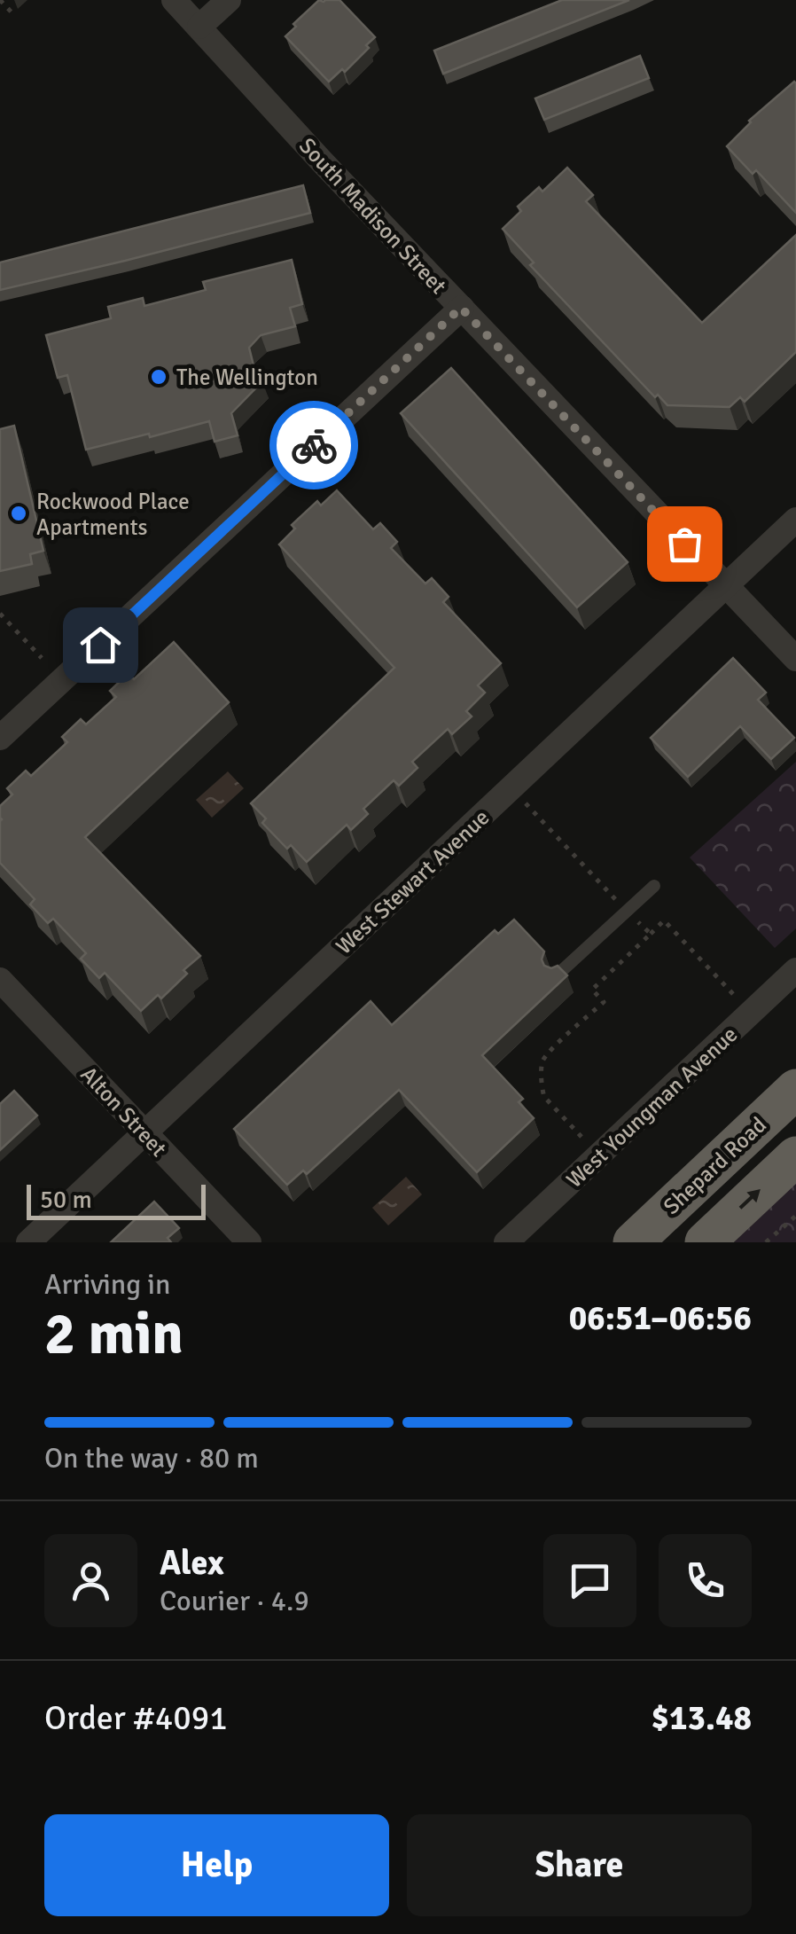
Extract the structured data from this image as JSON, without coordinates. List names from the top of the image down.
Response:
{
  "streets": {
    "highway": ["Shepard Road"],
    "street": [
      "South Madison Street",
      "West Stewart Avenue",
      "West Youngman Avenue",
      "Alton Street"
    ]
  },
  "crossings": [
    ["South Madison Street", "West Stewart Avenue"],
    ["West Stewart Avenue", "Alton Street"]
  ],
  "places": ["The Wellington", "Rockwood Place Apartments"],
  "scale_bar": "50 m",
  "page": {
    "scale": "50 m",
    "heading": ["2 min", "Arriving in", "06:51–06:56"],
    "panel": [
      "Alex",
      "Courier · 4.9",
      "Order #4091",
      "$13.48"
    ],
    "bar": "On the way · 80 m",
    "buttons": ["Help", "Share"]
  }
}
